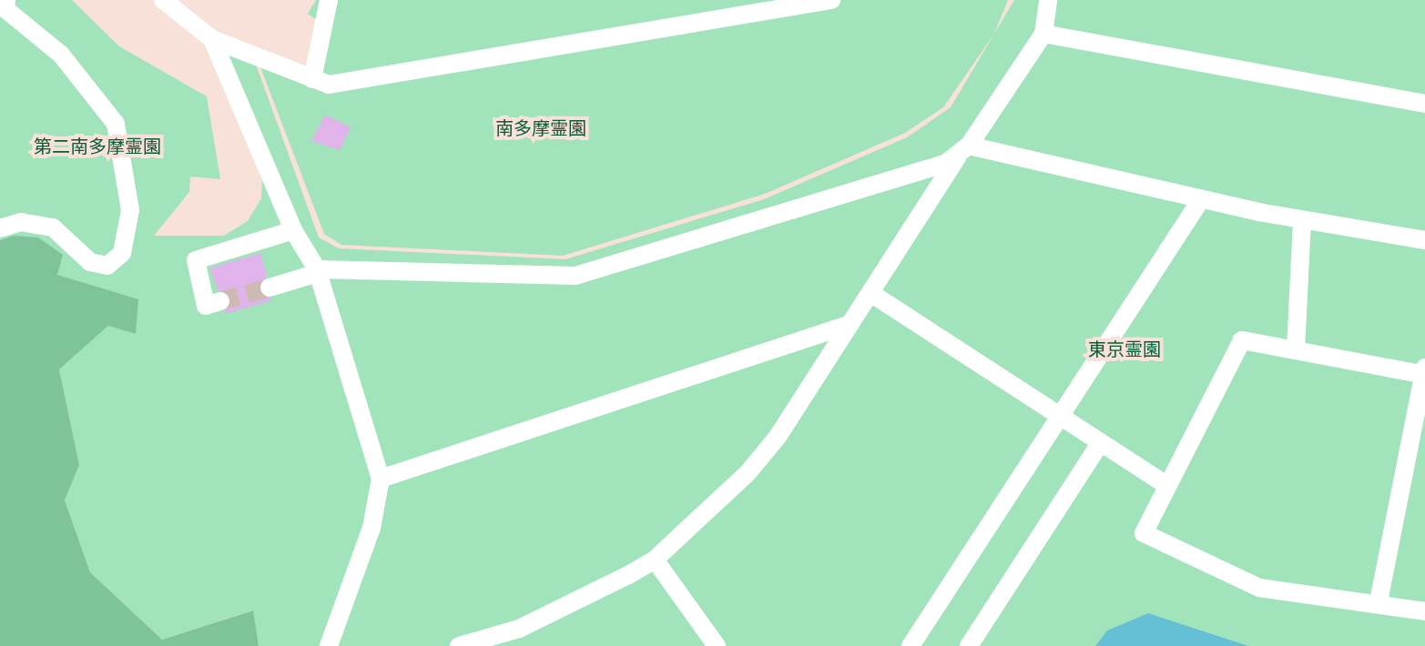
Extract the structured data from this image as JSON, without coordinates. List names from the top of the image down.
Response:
{
  "parks": ["南多摩霊園", "第二南多摩霊園", "東京霊園"]
}
